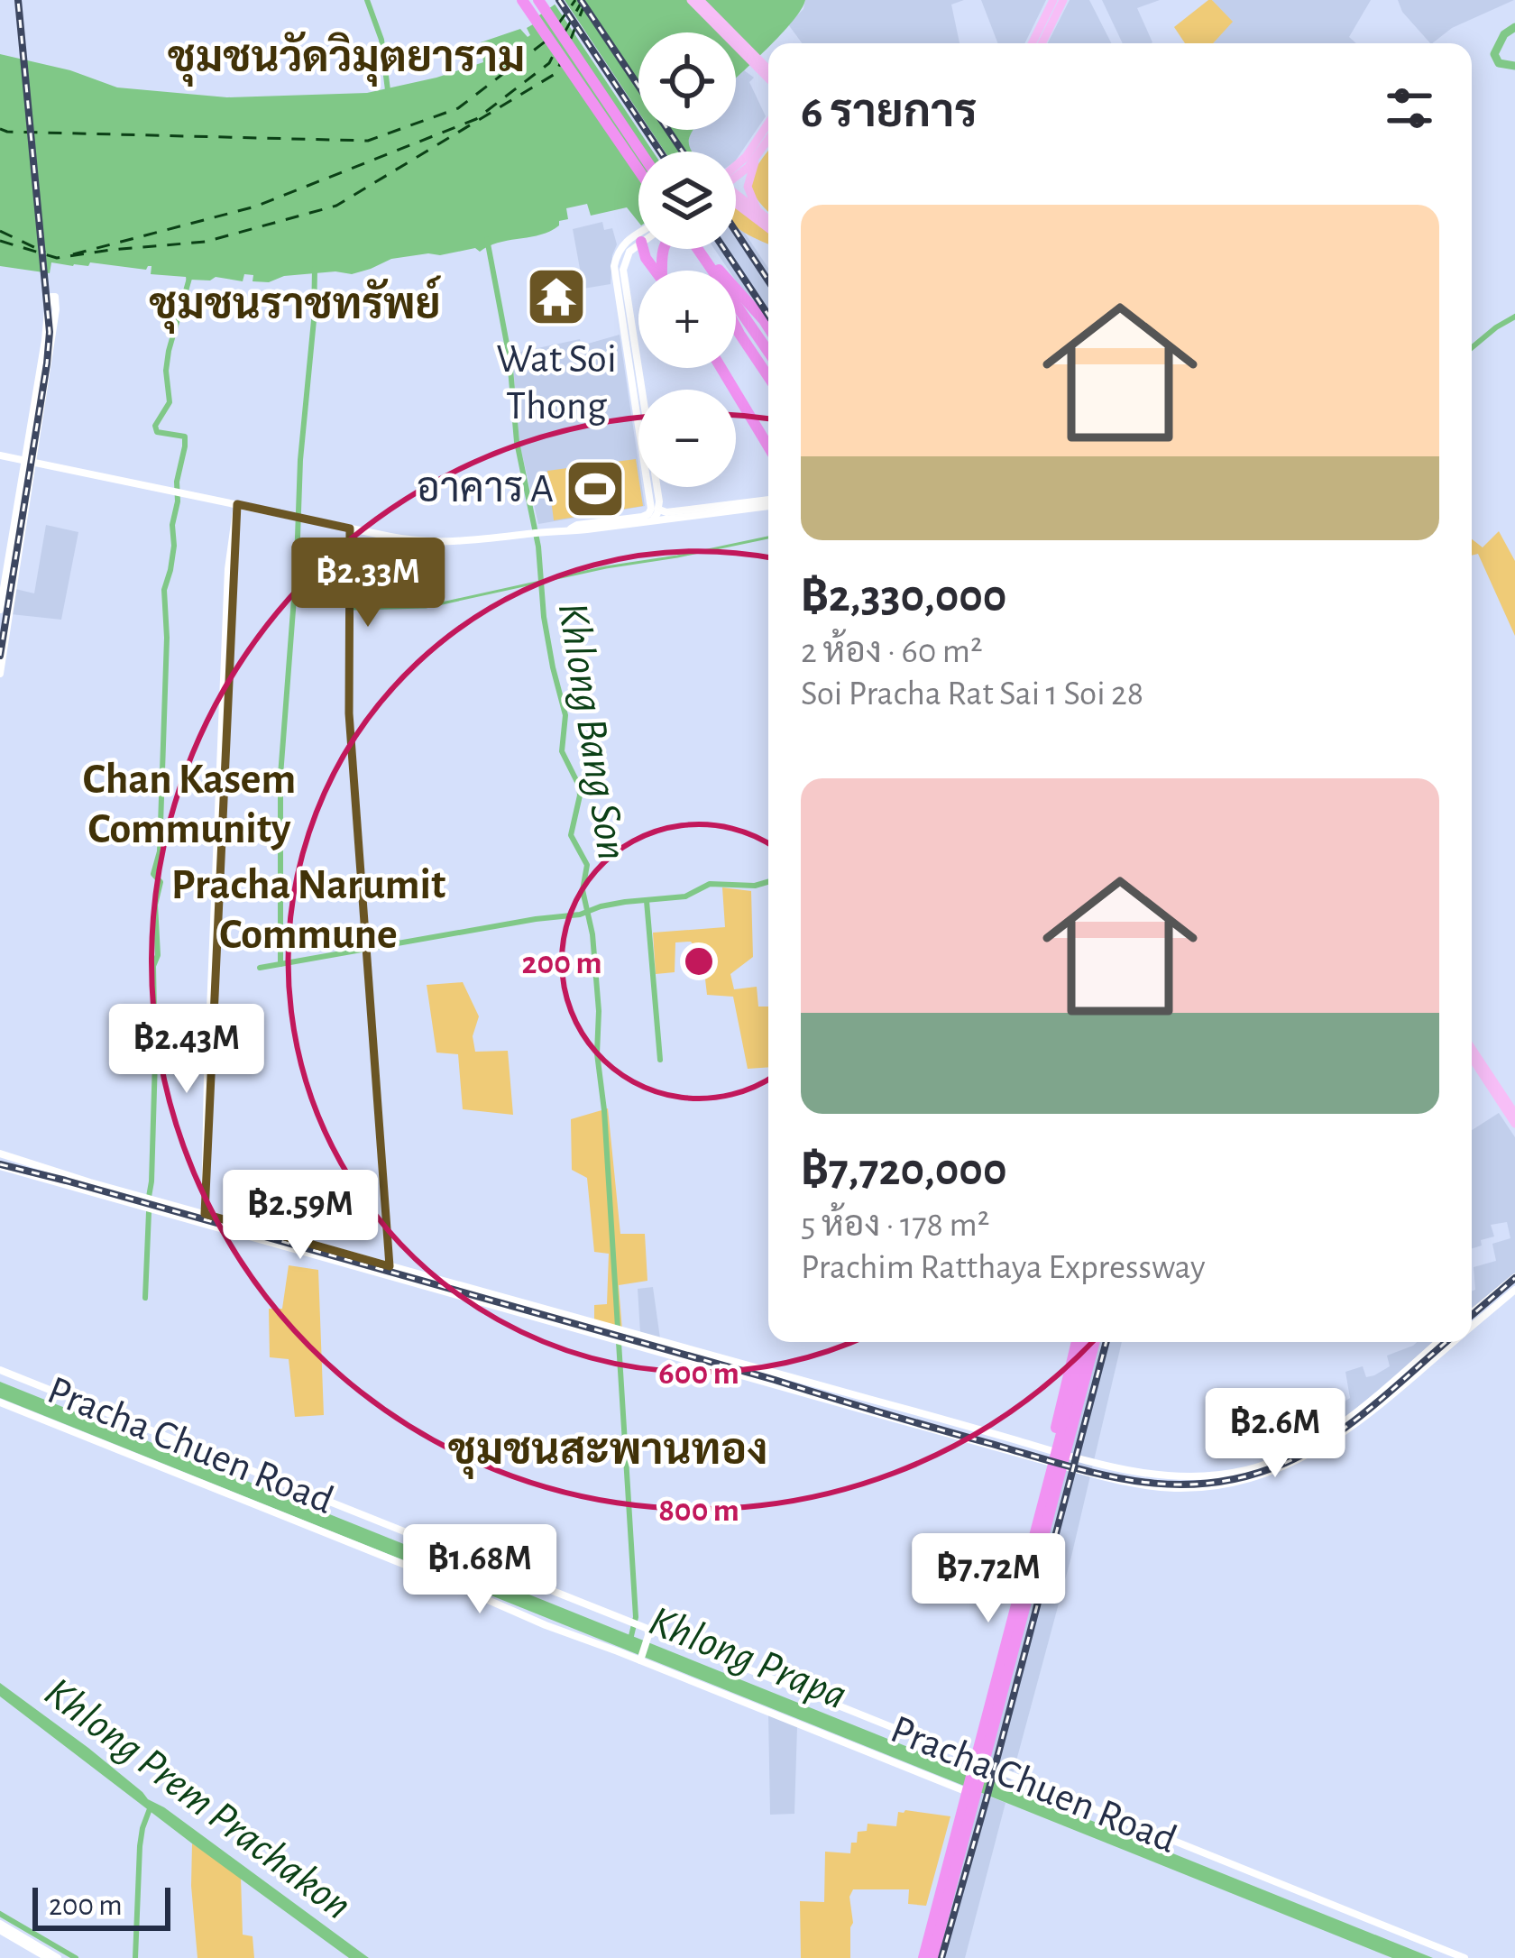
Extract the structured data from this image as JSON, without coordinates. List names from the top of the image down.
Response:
{
  "streets": {
    "main road": ["Pracha Chuen Road"]
  },
  "districts": [
    "ชุมชนวัดวิมุตยาราม",
    "ชุมชนราชทรัพย์",
    "Chan Kasem Community",
    "Pracha Narumit Commune",
    "ชุมชนสะพานทอง"
  ],
  "water": ["Khlong Bang Son", "Khlong Prapa", "Khlong Prem Prachakon"],
  "places": {
    "temple": ["Wat Soi Thong"],
    "sports": ["อาคาร A"]
  },
  "scale_bar": "200 m",
  "page": {
    "map_buttons": ["+", "−"],
    "heading": "6 รายการ",
    "list": [
      {
        "name": "฿2,330,000",
        "note": "2 ห้อง · 60 m² · Soi Pracha Rat Sai 1 Soi 28"
      },
      {
        "name": "฿7,720,000",
        "note": "5 ห้อง · 178 m² · Prachim Ratthaya Expressway"
      }
    ],
    "price": [
      "฿2.33M",
      "฿2.43M",
      "฿2.59M",
      "฿2.6M",
      "฿1.68M",
      "฿7.72M"
    ],
    "scale": "200 m"
  },
  "rings": ["200 m", "600 m", "800 m"]
}
